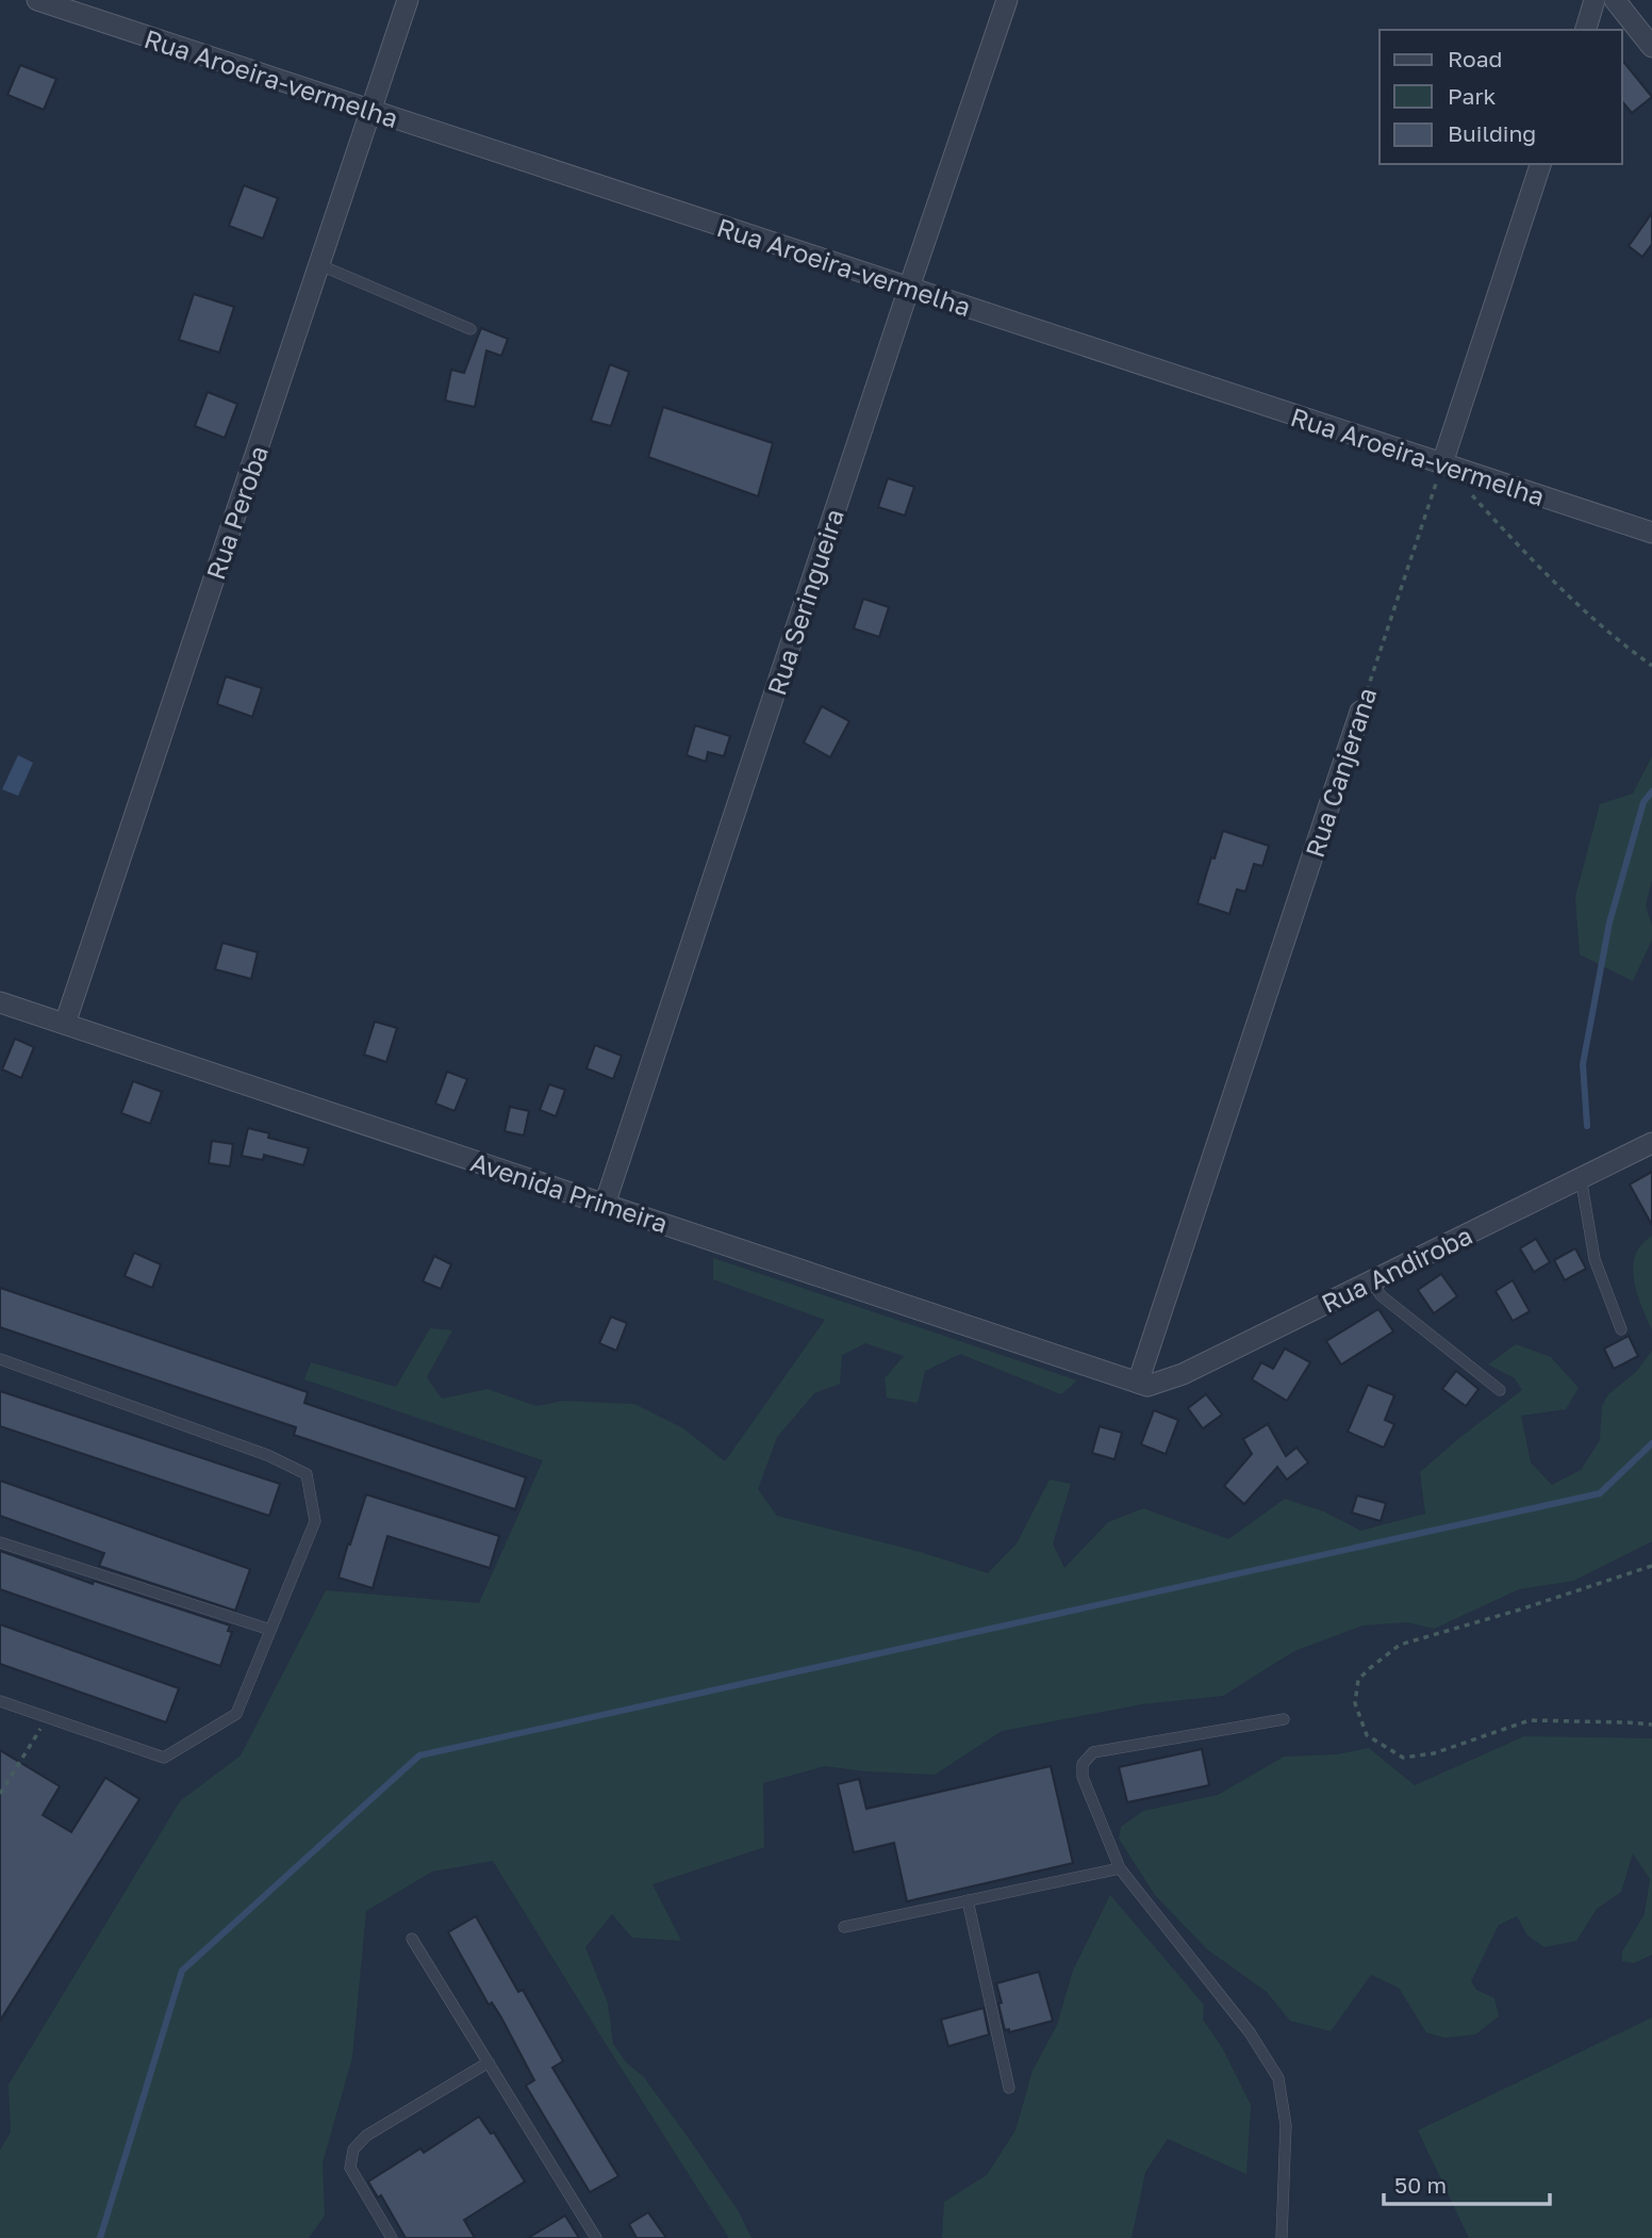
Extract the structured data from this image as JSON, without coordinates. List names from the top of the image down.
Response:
{
  "streets": {
    "street": [
      "Rua Aroeira-vermelha",
      "Rua Peroba",
      "Rua Seringueira",
      "Rua Canjerana",
      "Avenida Primeira",
      "Rua Andiroba"
    ]
  },
  "crossings": [
    ["Rua Aroeira-vermelha", "Rua Peroba"],
    ["Rua Aroeira-vermelha", "Rua Seringueira"],
    ["Rua Aroeira-vermelha", "Rua Canjerana"],
    ["Rua Peroba", "Avenida Primeira"],
    ["Rua Seringueira", "Avenida Primeira"],
    ["Rua Canjerana", "Avenida Primeira"],
    ["Rua Canjerana", "Rua Andiroba"],
    ["Avenida Primeira", "Rua Andiroba"]
  ],
  "legend": ["Road", "Park", "Building"],
  "scale_bar": "50 m"
}
